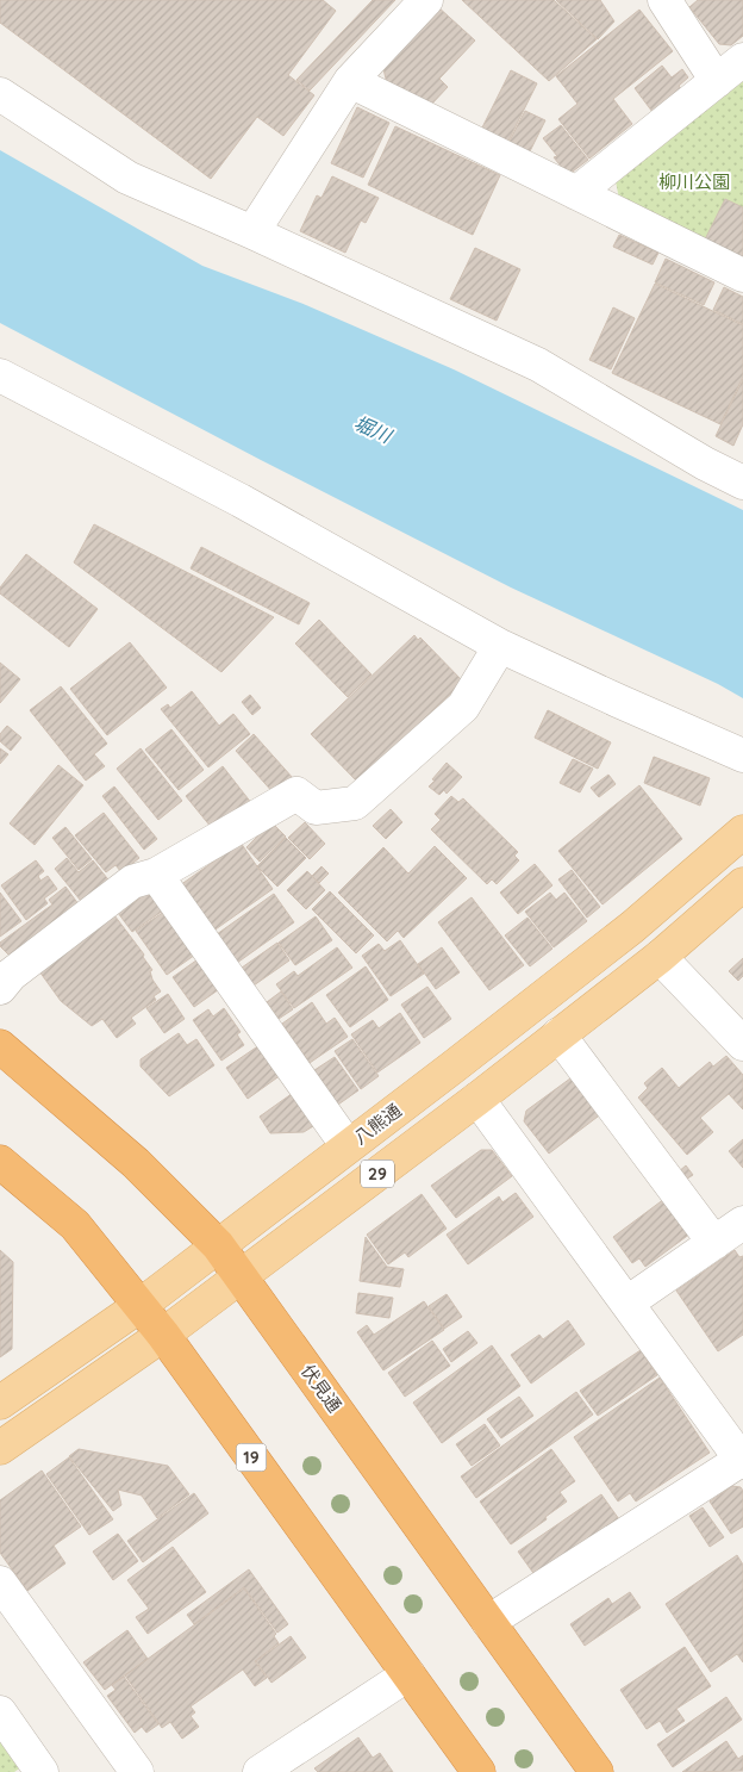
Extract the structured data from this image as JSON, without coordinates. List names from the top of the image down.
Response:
{
  "streets": {
    "highway": ["伏見通", "19"],
    "main road": ["八熊通", "29"]
  },
  "crossings": [
    ["八熊通", "伏見通"],
    ["八熊通", "19"],
    ["29", "伏見通"],
    ["29", "19"]
  ],
  "water": ["堀川"],
  "parks": ["柳川公園"]
}
